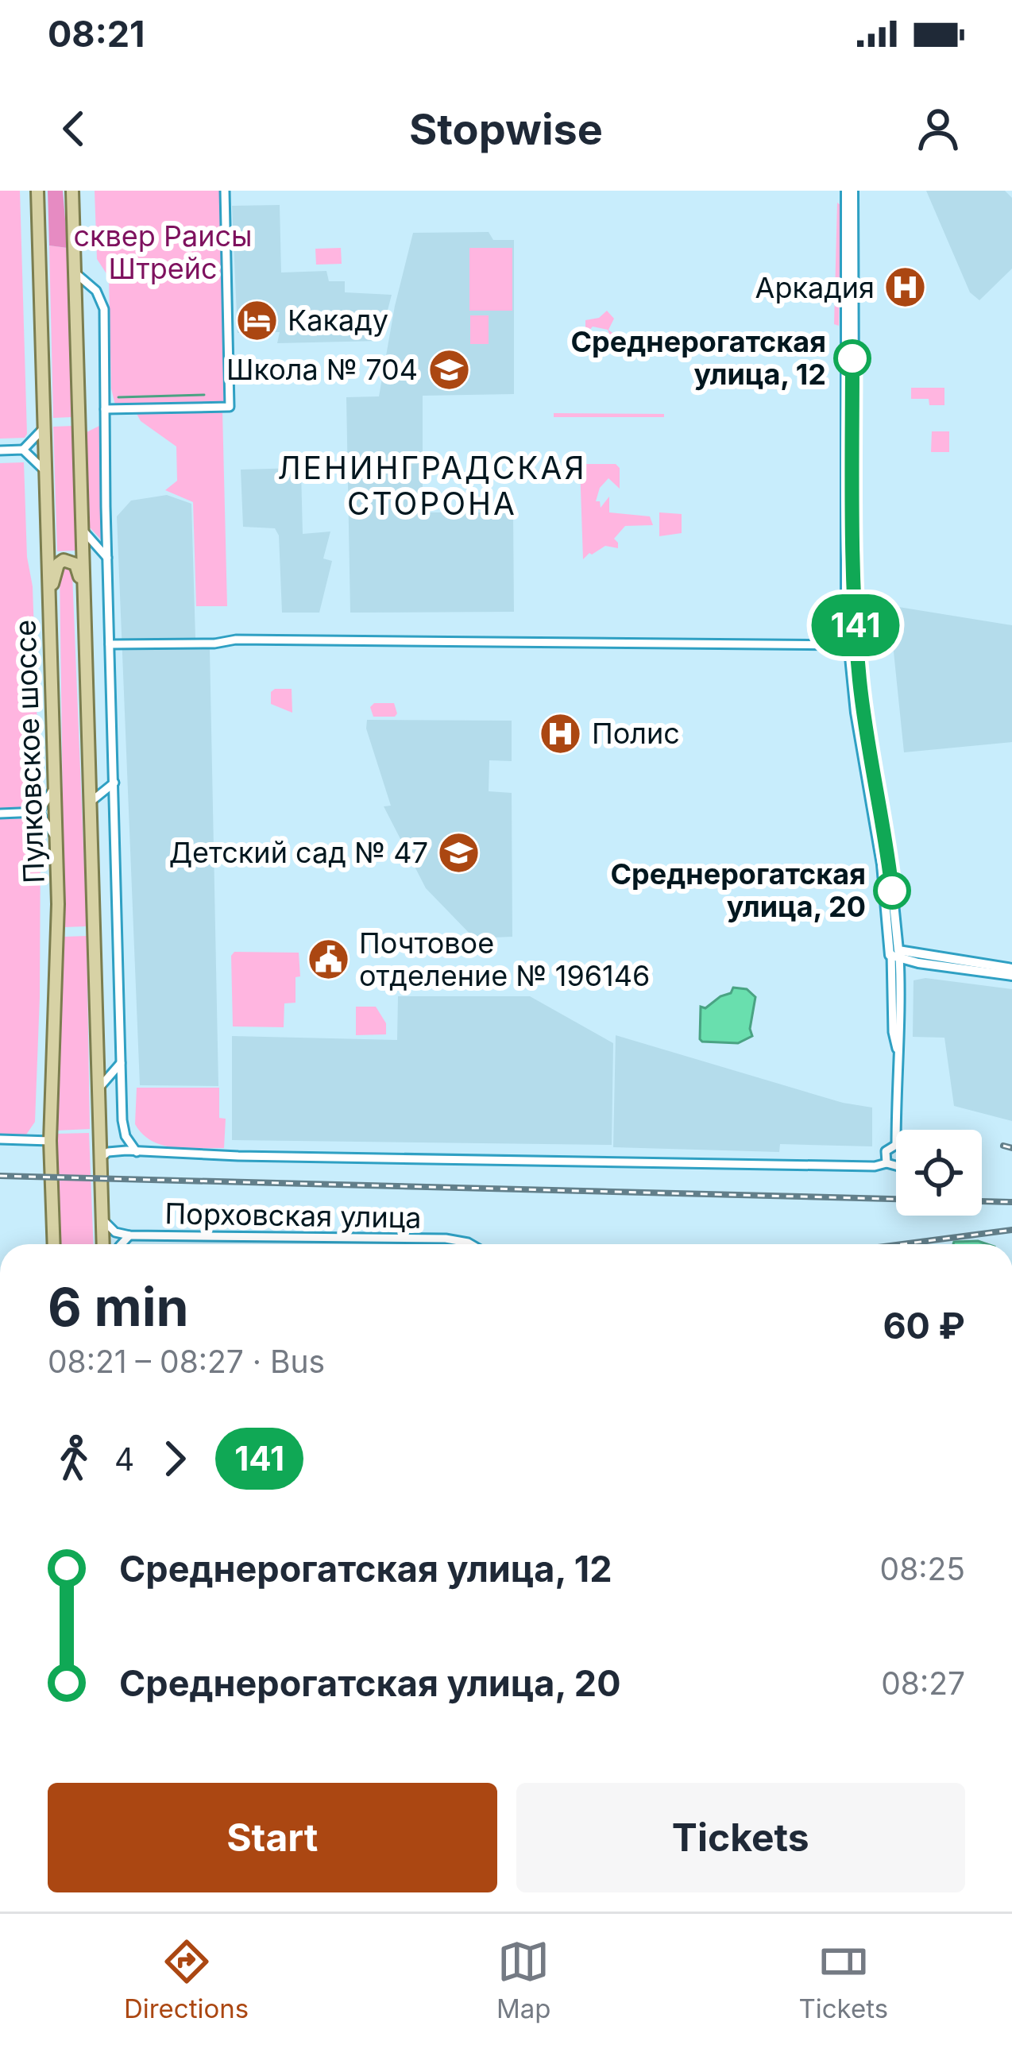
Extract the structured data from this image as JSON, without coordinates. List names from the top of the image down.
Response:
{
  "streets": {
    "main road": ["Пулковское шоссе"],
    "street": ["Порховская улица"]
  },
  "crossings": [
    ["Пулковское шоссе", "Порховская улица"]
  ],
  "districts": ["ЛЕНИНГРАДСКАЯ СТОРОНА"],
  "parks": ["сквер Раисы Штрейс"],
  "places": {
    "hospital": ["Аркадия", "Полис"],
    "hotel": ["Какаду"],
    "other": ["Среднерогатская улица, 12", "Среднерогатская улица, 20"],
    "school or university": ["Школа № 704", "Детский сад № 47"],
    "public building": ["Почтовое отделение № 196146"]
  },
  "lines": ["bus line 141"],
  "page": {
    "status": "08:21",
    "header": "Stopwise",
    "on_map": "141",
    "heading": ["6 min", "08:21 – 08:27 · Bus", "60 ₽"],
    "legs": ["4", "141"],
    "list": [
      {
        "name": "Среднерогатская улица, 12",
        "value": "08:25"
      },
      {
        "name": "Среднерогатская улица, 20",
        "value": "08:27"
      }
    ],
    "buttons": ["Start", "Tickets"],
    "tabs": ["Directions", "Map", "Tickets"]
  }
}
